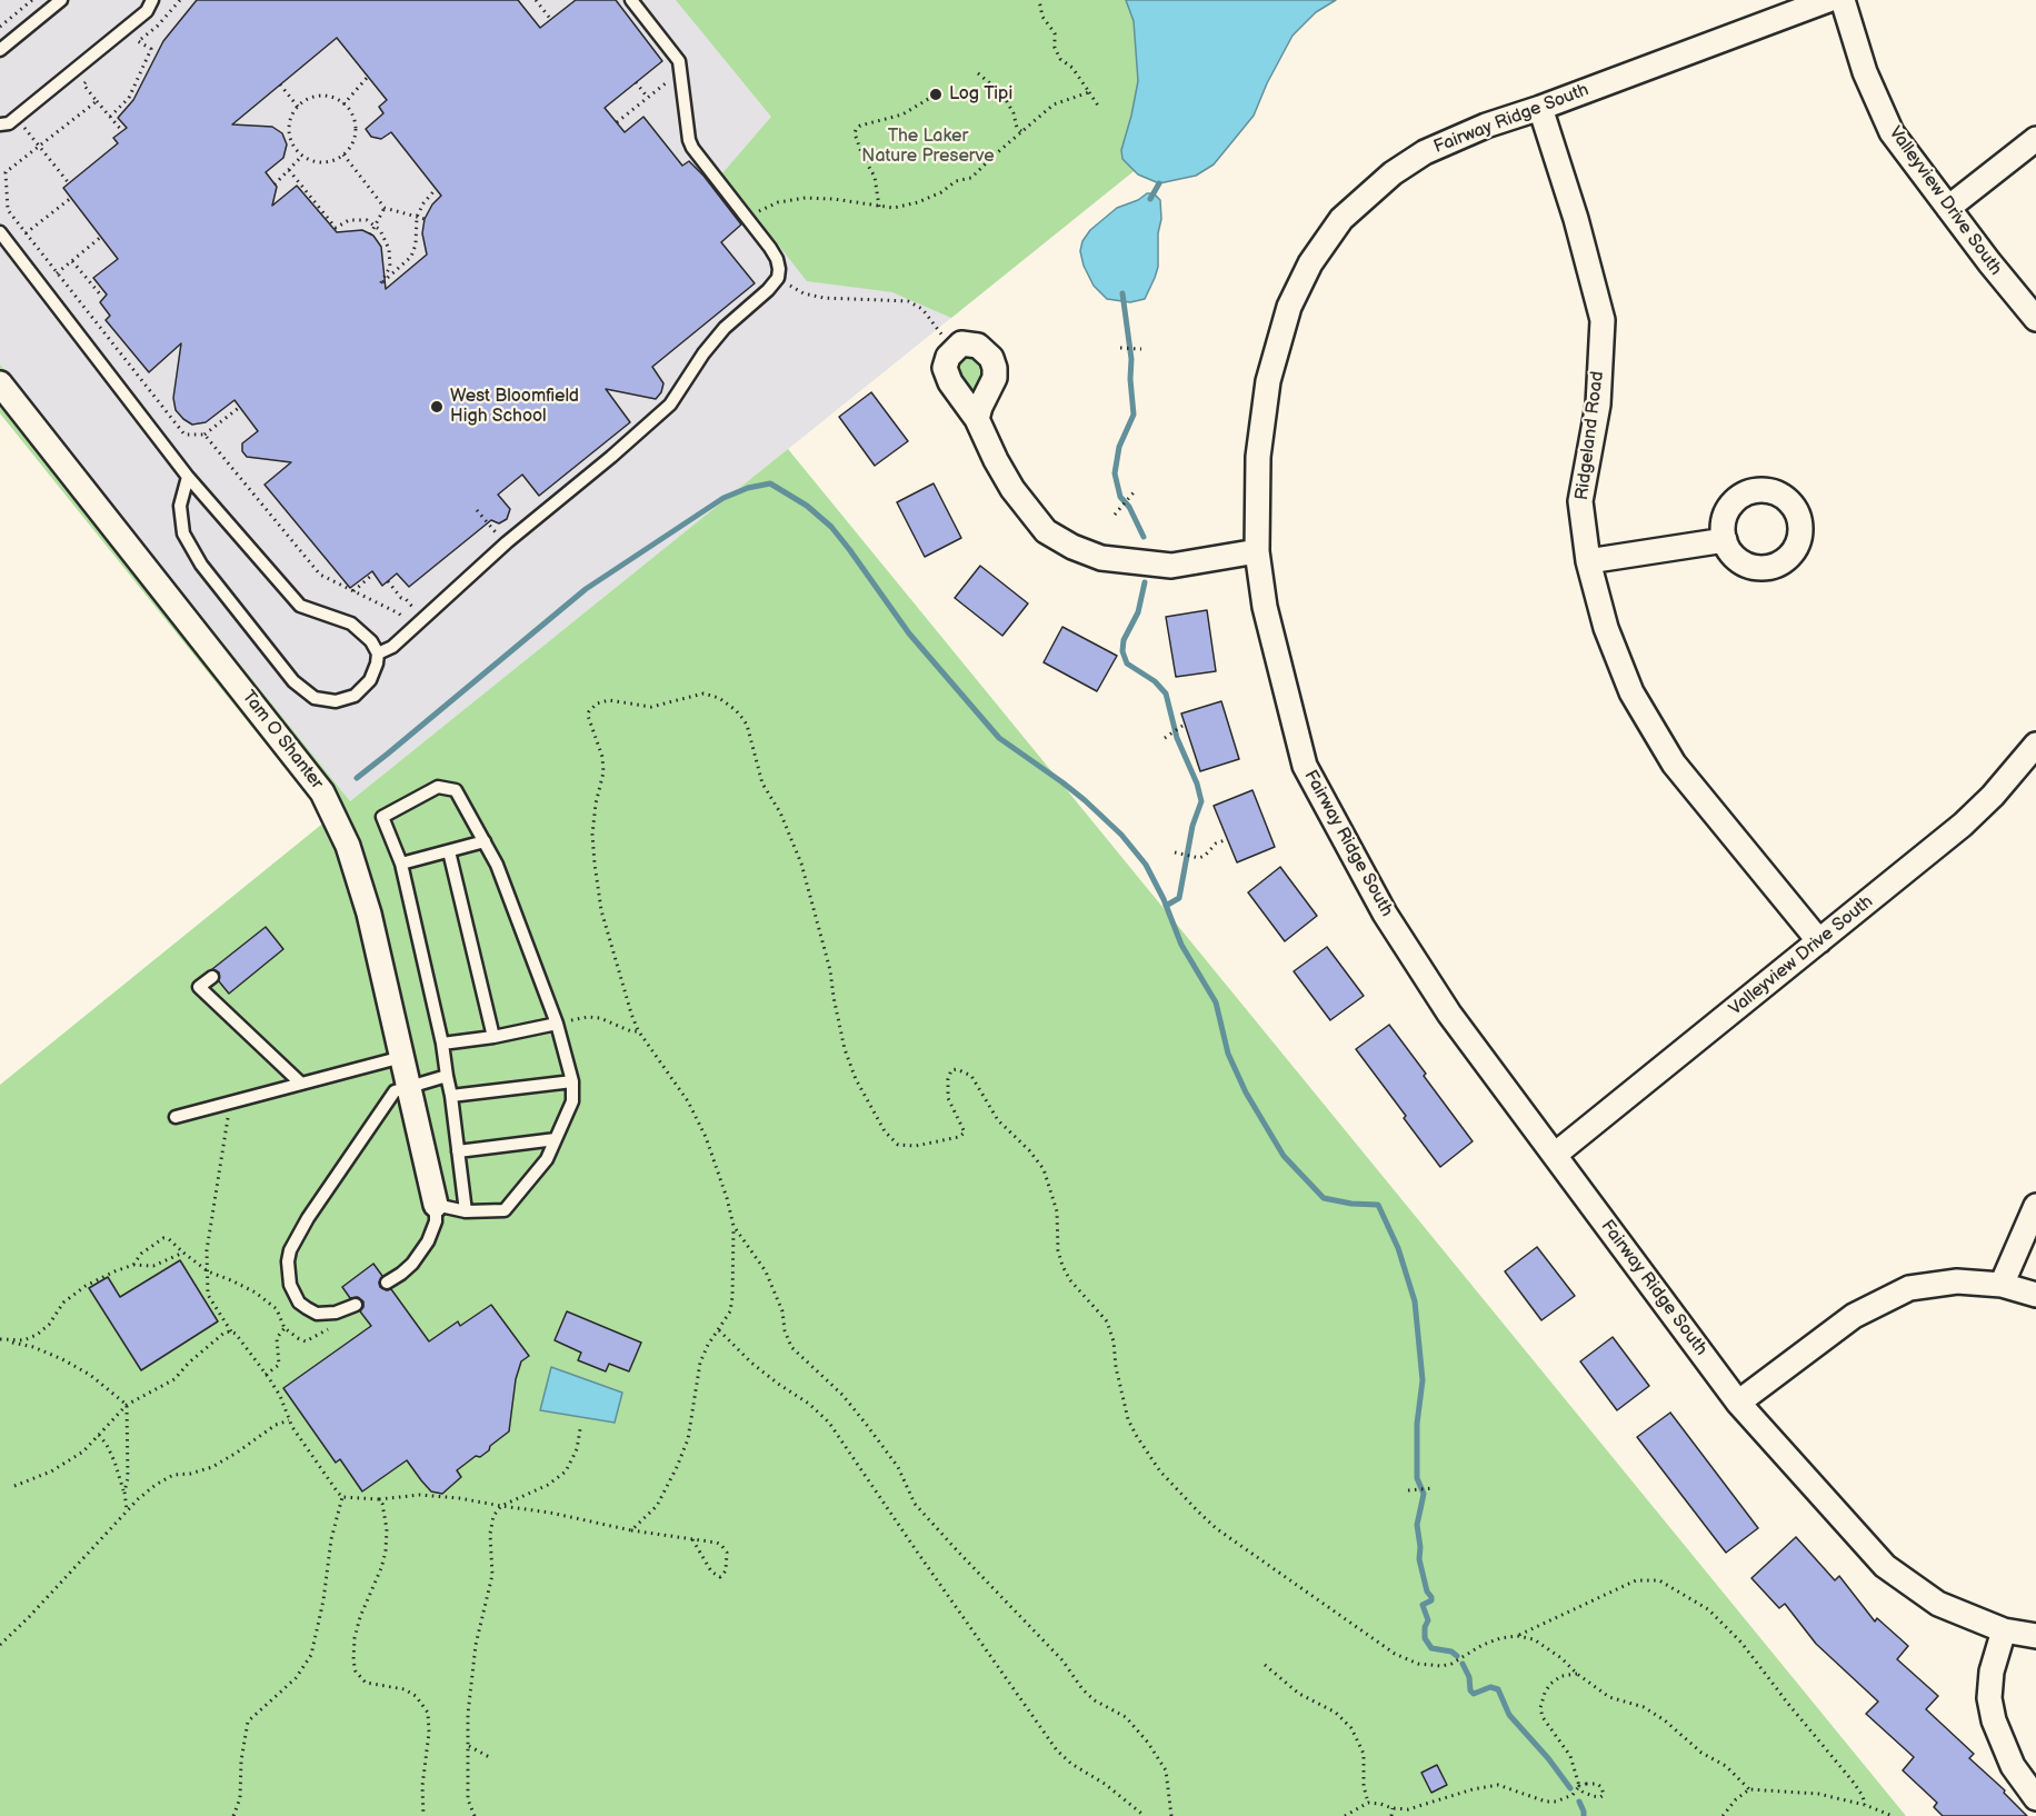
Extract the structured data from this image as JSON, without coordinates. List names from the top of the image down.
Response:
{
  "streets": {
    "street": [
      "Fairway Ridge South",
      "Valleyview Drive South",
      "Ridgeland Road",
      "Tam O Shanter"
    ]
  },
  "crossings": [
    ["Fairway Ridge South", "Valleyview Drive South"],
    ["Fairway Ridge South", "Ridgeland Road"],
    ["Valleyview Drive South", "Ridgeland Road"]
  ],
  "parks": ["The Laker Nature Preserve"],
  "places": ["Log Tipi", "West Bloomfield High School"]
}
